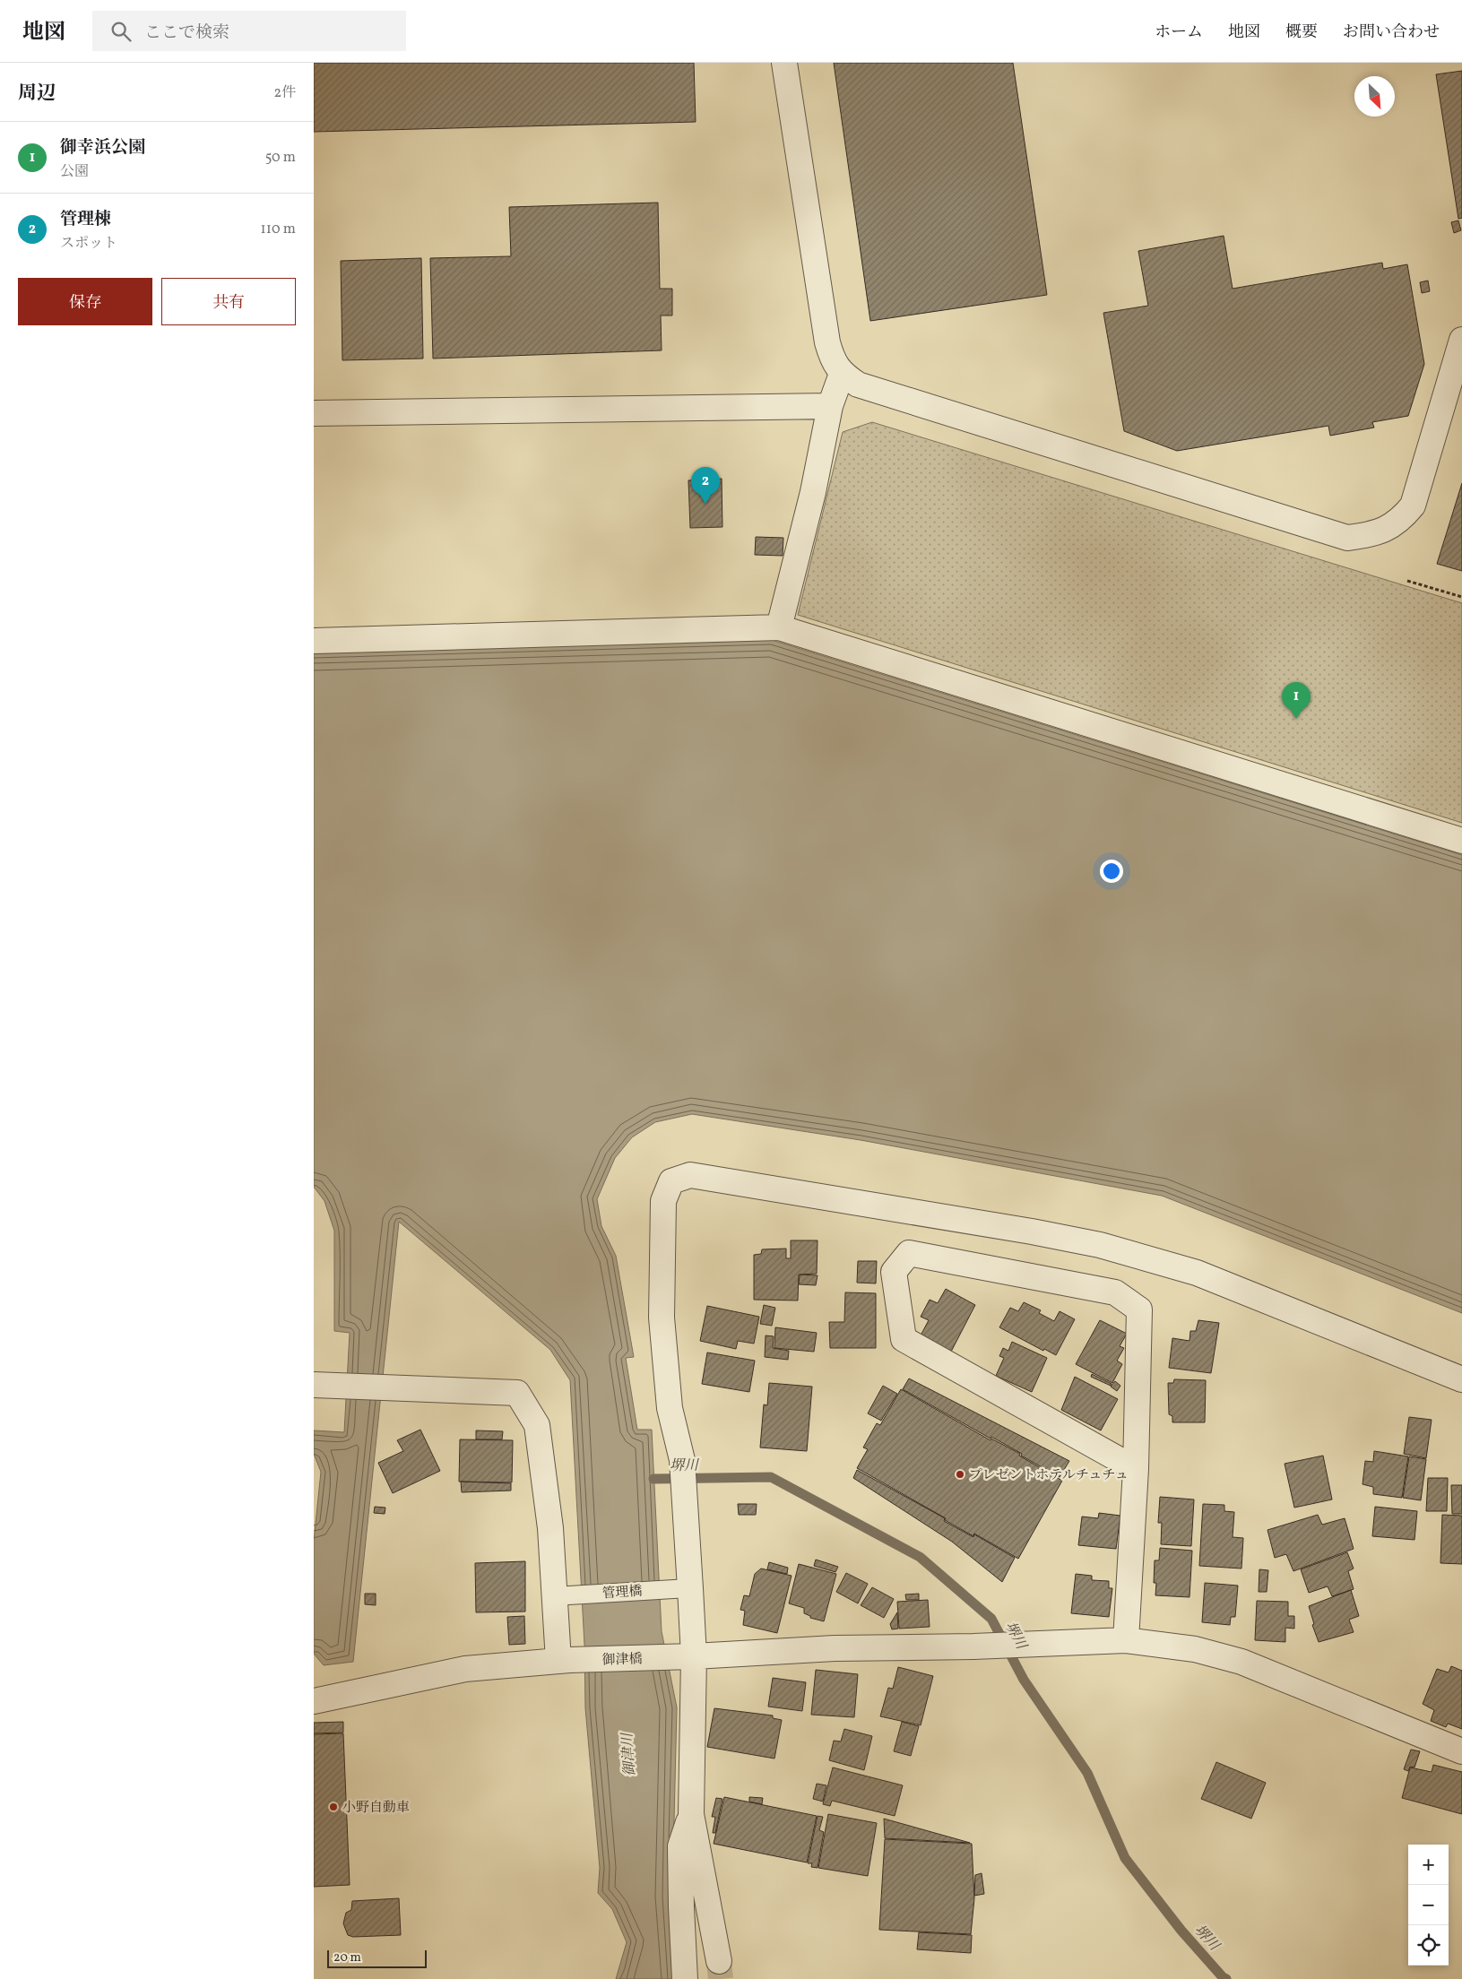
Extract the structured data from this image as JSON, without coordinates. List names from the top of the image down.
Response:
{
  "streets": {
    "street": ["御津橋"],
    "lane": ["管理橋"]
  },
  "water": ["堺川", "御津川"],
  "places": ["プレゼントホテルチュチュ", "小野自動車"],
  "scale_bar": "20 m",
  "north": "bottom right",
  "page": {
    "header": "地図",
    "search": "ここで検索",
    "nav": [
      "ホーム",
      "地図",
      "概要",
      "お問い合わせ"
    ],
    "heading": ["周辺", "2件"],
    "list": [
      {
        "mark": "1",
        "name": "御幸浜公園",
        "note": "公園",
        "value": "50 m"
      },
      {
        "mark": "2",
        "name": "管理棟",
        "note": "スポット",
        "value": "110 m"
      }
    ],
    "buttons": ["保存", "共有"],
    "pins": ["2", "1"],
    "map_buttons": ["+", "−"],
    "scale": "20 m"
  }
}
